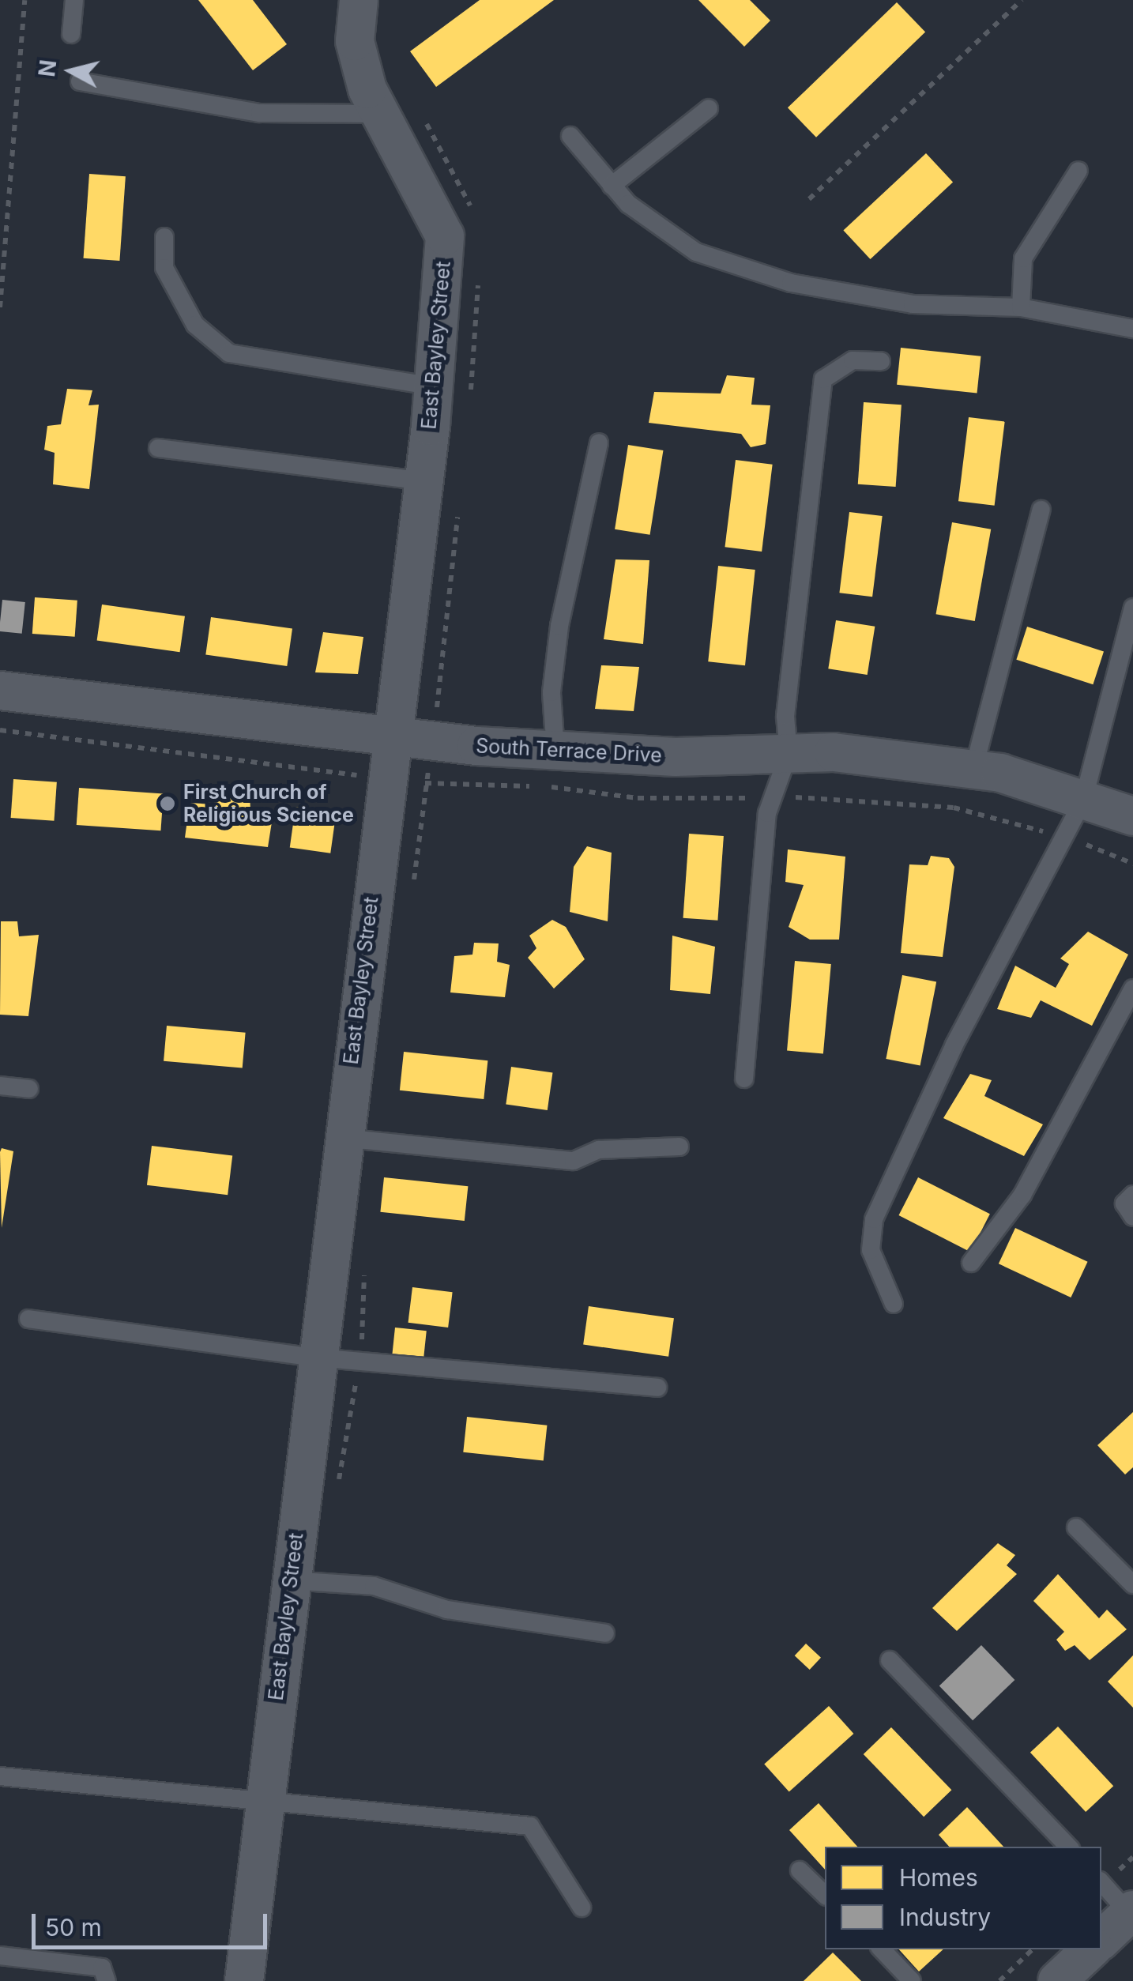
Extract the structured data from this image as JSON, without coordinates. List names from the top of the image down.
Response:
{
  "streets": {
    "street": ["East Bayley Street", "South Terrace Drive"]
  },
  "crossings": [
    ["East Bayley Street", "South Terrace Drive"]
  ],
  "places": ["First Church of Religious Science"],
  "legend": ["Homes", "Industry"],
  "scale_bar": "50 m",
  "north": "left"
}
